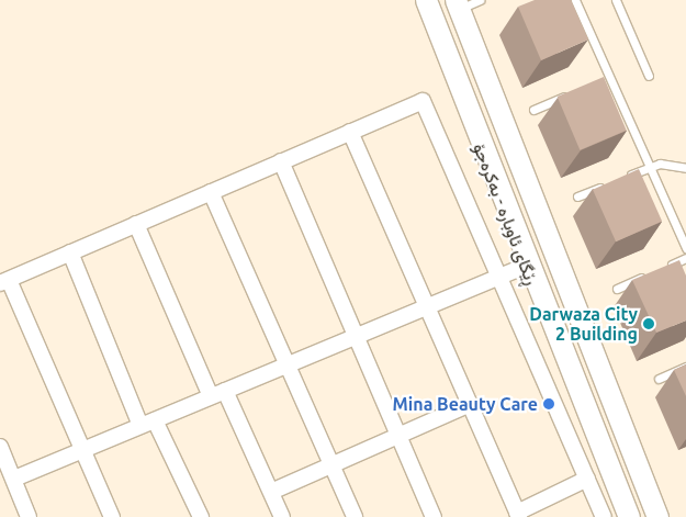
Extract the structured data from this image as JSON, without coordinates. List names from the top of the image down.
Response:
{
  "streets": {
    "main road": ["ڕێگای ئاوبارە - بەکرەجۆ"]
  },
  "places": ["Darwaza City 2 Building", "Mina Beauty Care"]
}
